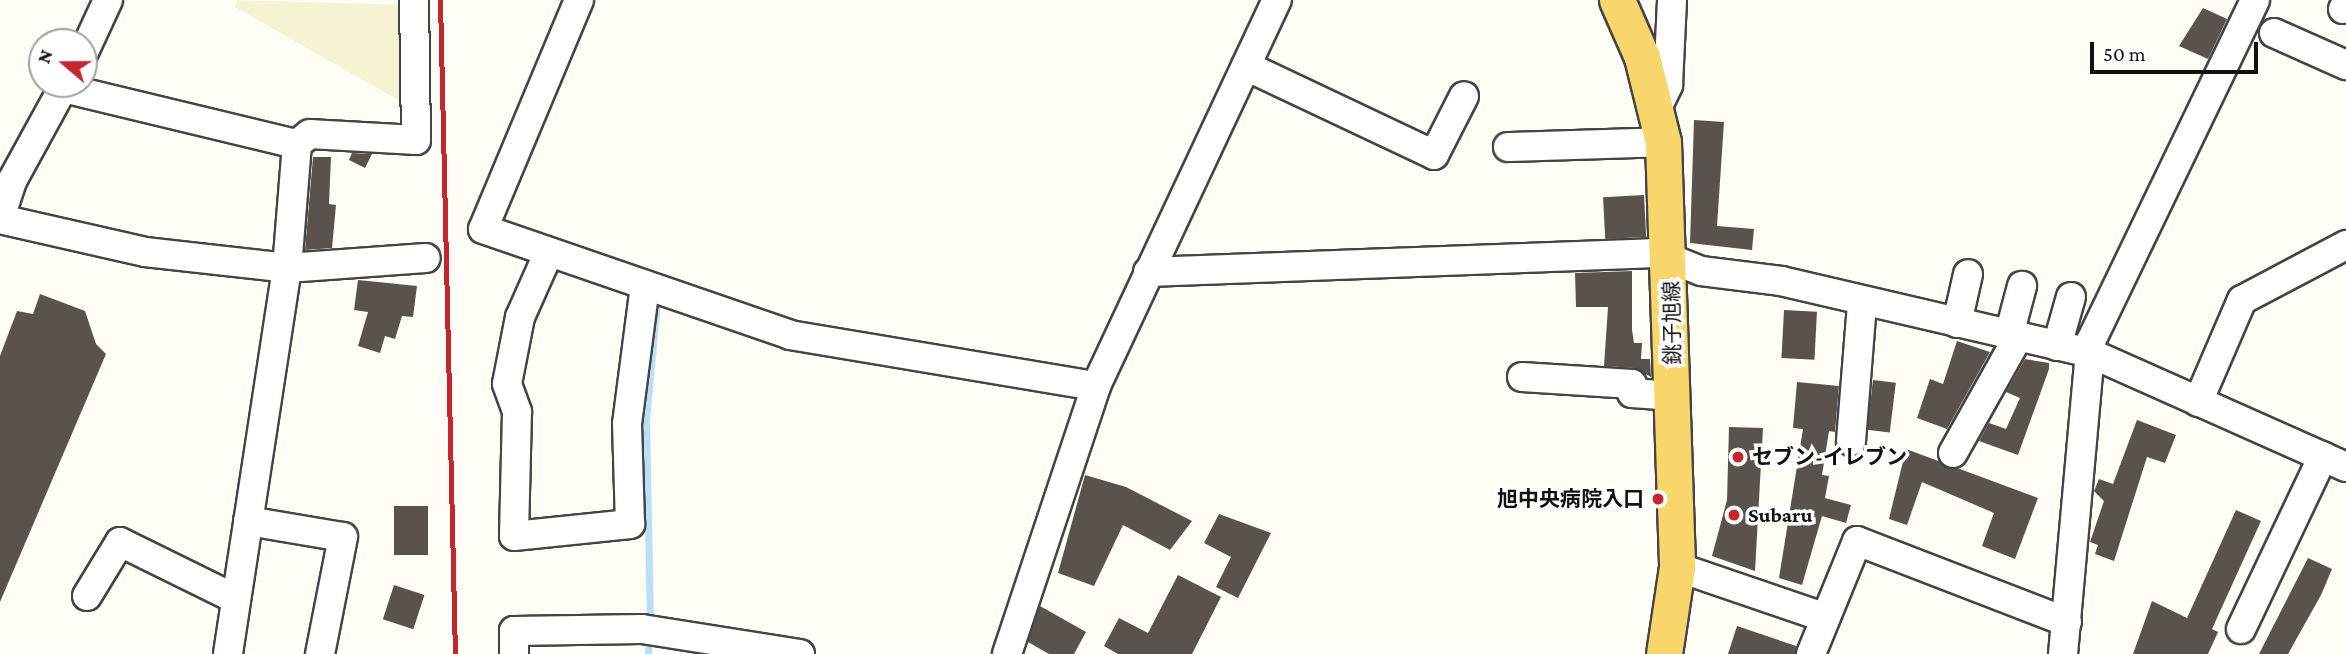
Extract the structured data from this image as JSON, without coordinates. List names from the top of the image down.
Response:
{
  "streets": {
    "main road": ["銚子旭線"]
  },
  "places": ["セブン-イレブン", "旭中央病院入口", "Subaru"],
  "scale_bar": "50 m",
  "north": "left"
}
